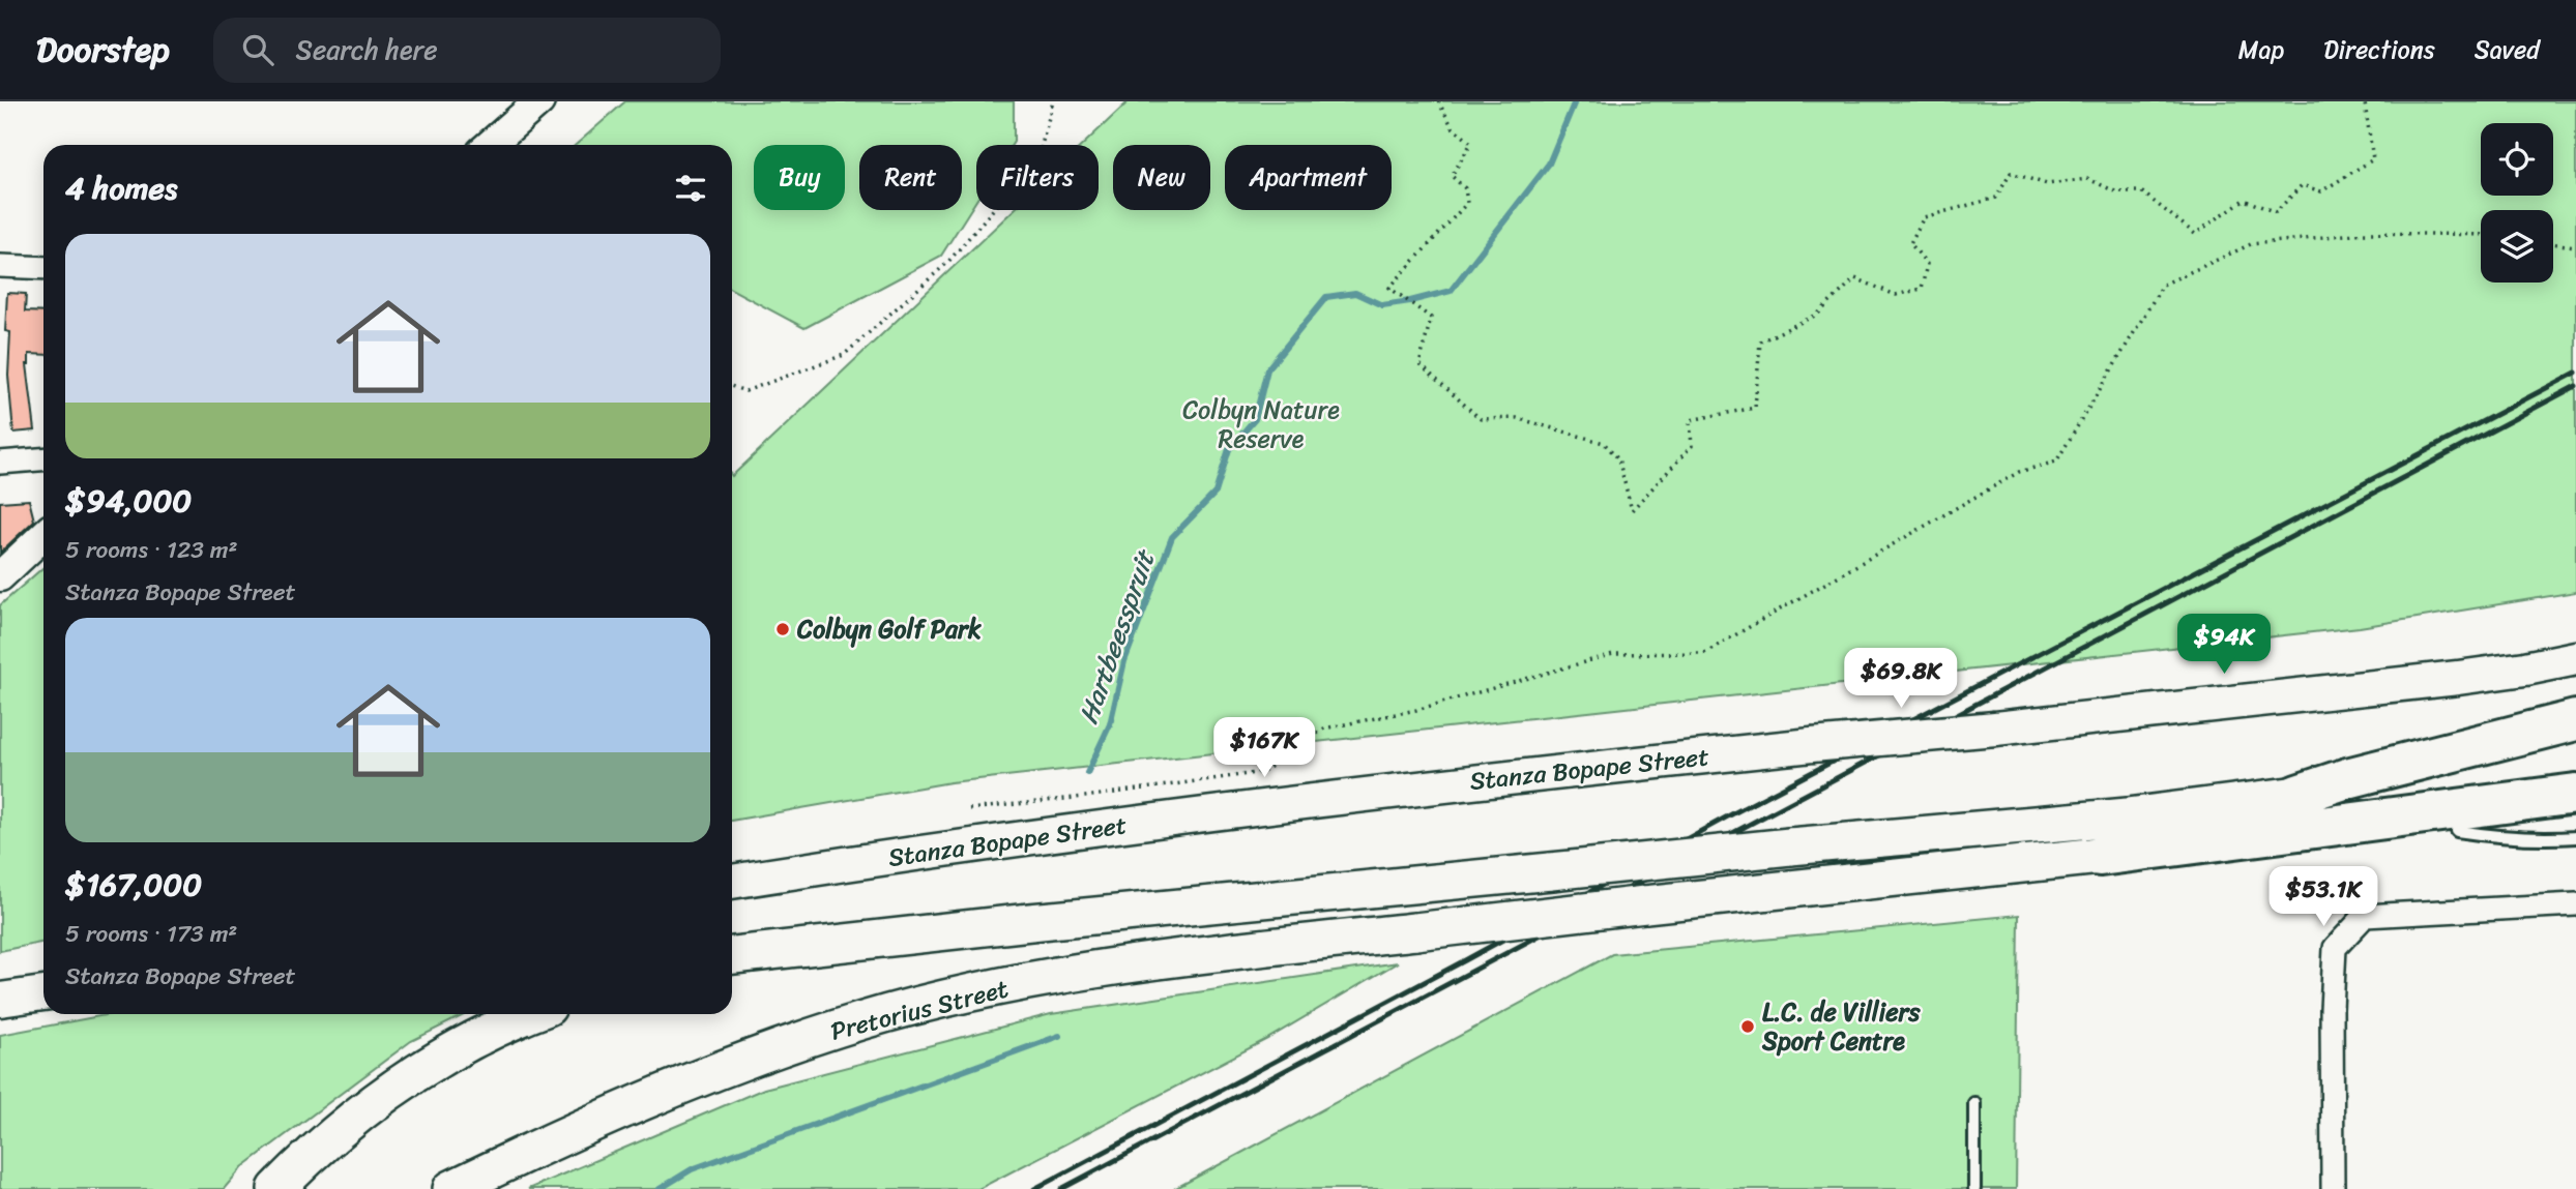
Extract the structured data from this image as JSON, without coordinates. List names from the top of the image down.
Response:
{
  "streets": {
    "main road": ["Stanza Bopape Street", "Pretorius Street"]
  },
  "water": ["Hartbeesspruit"],
  "parks": ["Colbyn Nature Reserve"],
  "places": ["Colbyn Golf Park", "L.C. de Villiers Sport Centre"],
  "page": {
    "header": "Doorstep",
    "search": "Search here",
    "nav": ["Map", "Directions", "Saved"],
    "chip": [
      "Buy",
      "Rent",
      "Filters",
      "New",
      "Apartment"
    ],
    "heading": "4 homes",
    "list": [
      {
        "name": "$94,000",
        "note": "5 rooms · 123 m² · Stanza Bopape Street"
      },
      {
        "name": "$167,000",
        "note": "5 rooms · 173 m² · Stanza Bopape Street"
      }
    ],
    "price": [
      "$94K",
      "$69.8K",
      "$167K",
      "$53.1K"
    ]
  }
}
